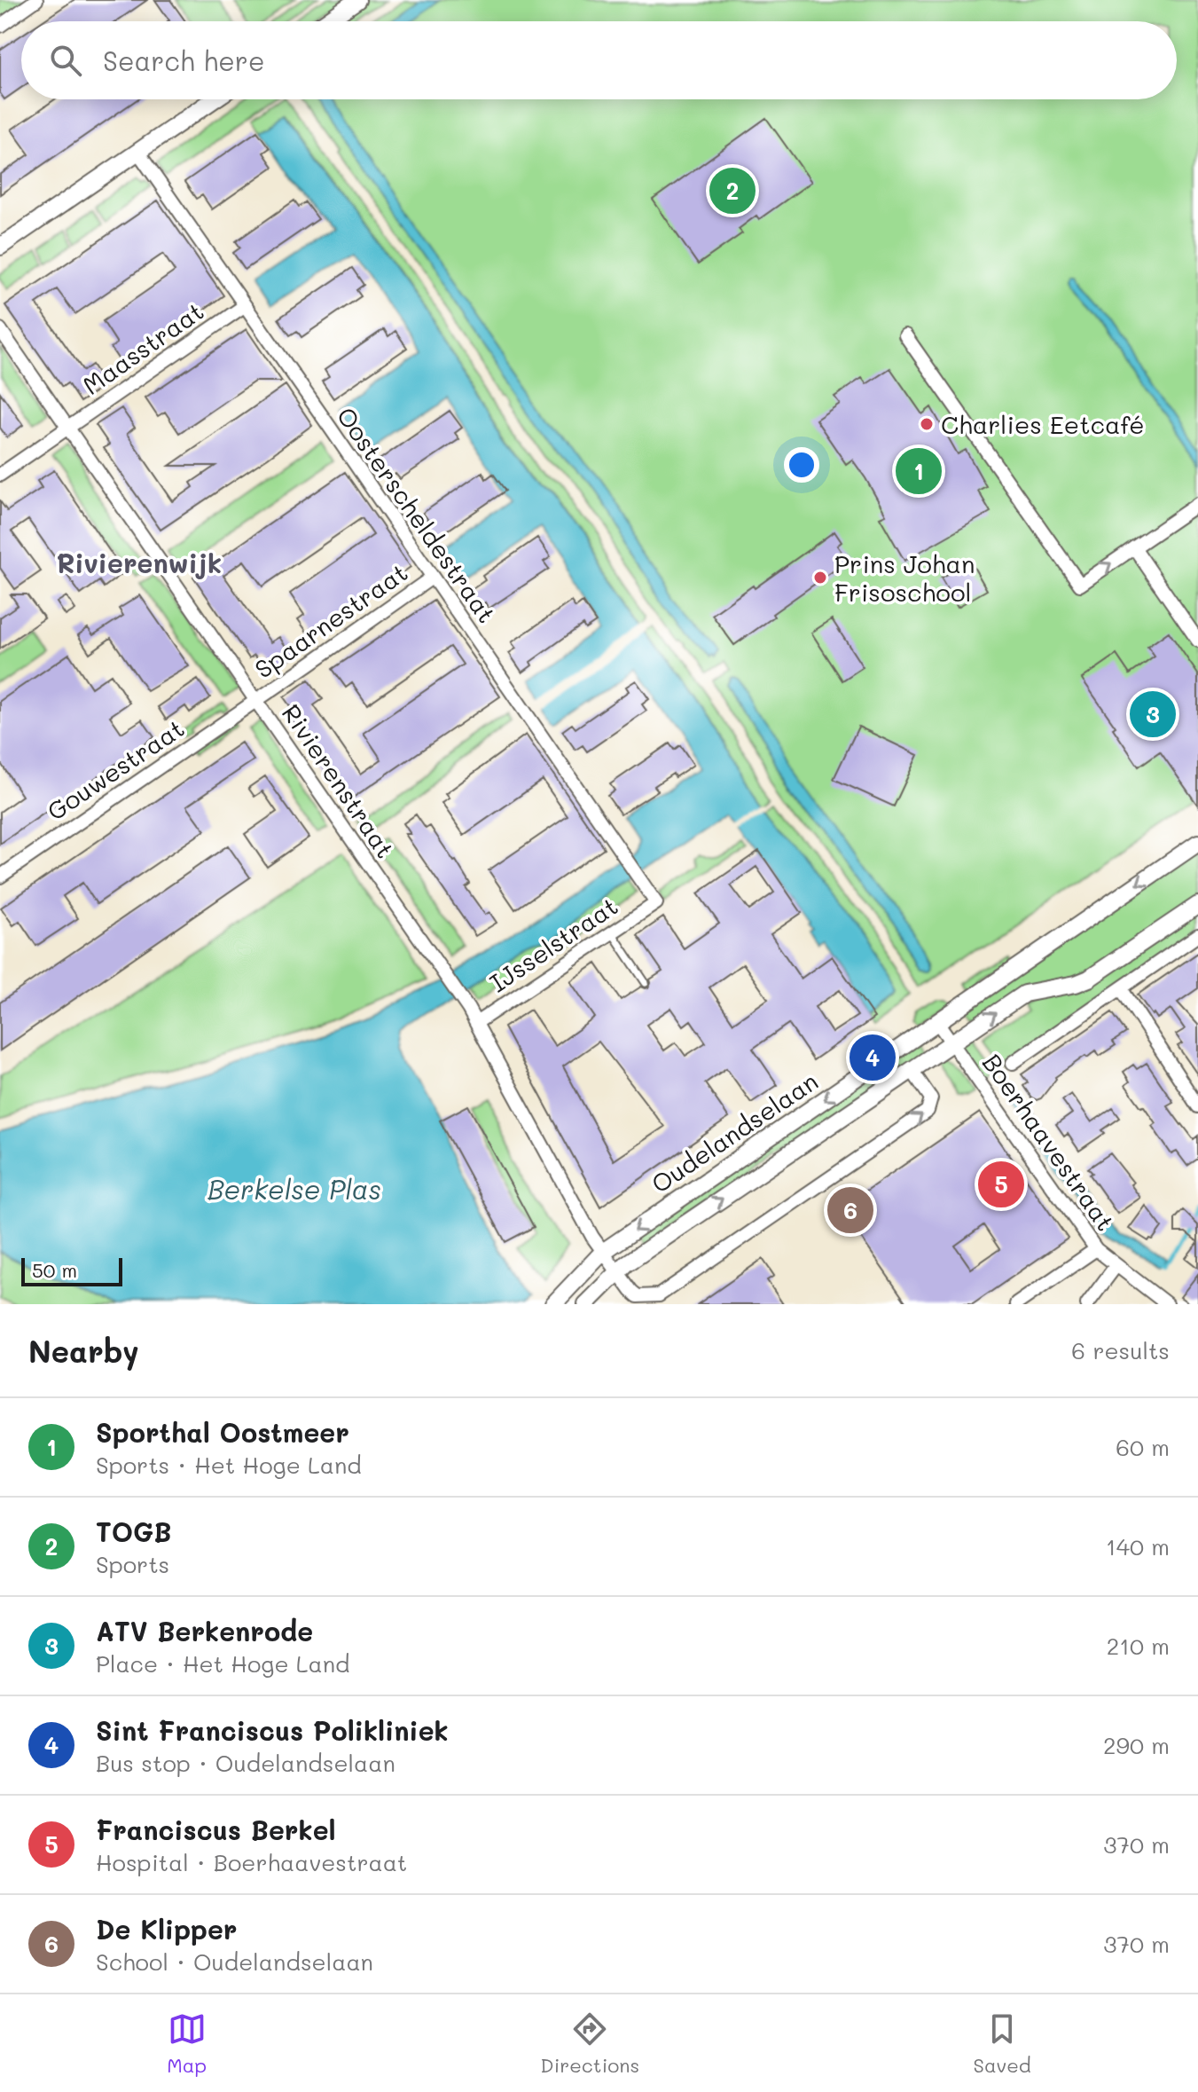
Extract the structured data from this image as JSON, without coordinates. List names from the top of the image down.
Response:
{
  "streets": {
    "street": [
      "Maasstraat",
      "Oosterscheldestraat",
      "Spaarnestraat",
      "Gouwestraat",
      "Rivierenstraat",
      "IJsselstraat",
      "Oudelandselaan",
      "Boerhaavestraat"
    ]
  },
  "crossings": [
    ["Maasstraat", "Oosterscheldestraat"],
    ["Maasstraat", "Rivierenstraat"],
    ["Oosterscheldestraat", "Spaarnestraat"],
    ["Oosterscheldestraat", "IJsselstraat"],
    ["Spaarnestraat", "Gouwestraat"],
    ["Spaarnestraat", "Rivierenstraat"],
    ["Gouwestraat", "Rivierenstraat"],
    ["Rivierenstraat", "IJsselstraat"],
    ["Rivierenstraat", "Oudelandselaan"],
    ["Oudelandselaan", "Boerhaavestraat"]
  ],
  "districts": ["Rivierenwijk"],
  "water": ["Berkelse Plas"],
  "places": ["Charlies Eetcafé", "Prins Johan Frisoschool"],
  "scale_bar": "50 m",
  "page": {
    "search": "Search here",
    "pins": [
      "2",
      "1",
      "3",
      "4",
      "5",
      "6"
    ],
    "scale": "50 m",
    "heading": ["Nearby", "6 results"],
    "list": [
      {
        "mark": "1",
        "name": "Sporthal Oostmeer",
        "note": "Sports · Het Hoge Land",
        "value": "60 m"
      },
      {
        "mark": "2",
        "name": "TOGB",
        "note": "Sports",
        "value": "140 m"
      },
      {
        "mark": "3",
        "name": "ATV Berkenrode",
        "note": "Place · Het Hoge Land",
        "value": "210 m"
      },
      {
        "mark": "4",
        "name": "Sint Franciscus Polikliniek",
        "note": "Bus stop · Oudelandselaan",
        "value": "290 m"
      },
      {
        "mark": "5",
        "name": "Franciscus Berkel",
        "note": "Hospital · Boerhaavestraat",
        "value": "370 m"
      },
      {
        "mark": "6",
        "name": "De Klipper",
        "note": "School · Oudelandselaan",
        "value": "370 m"
      }
    ],
    "nav": ["Map", "Directions", "Saved"]
  }
}
